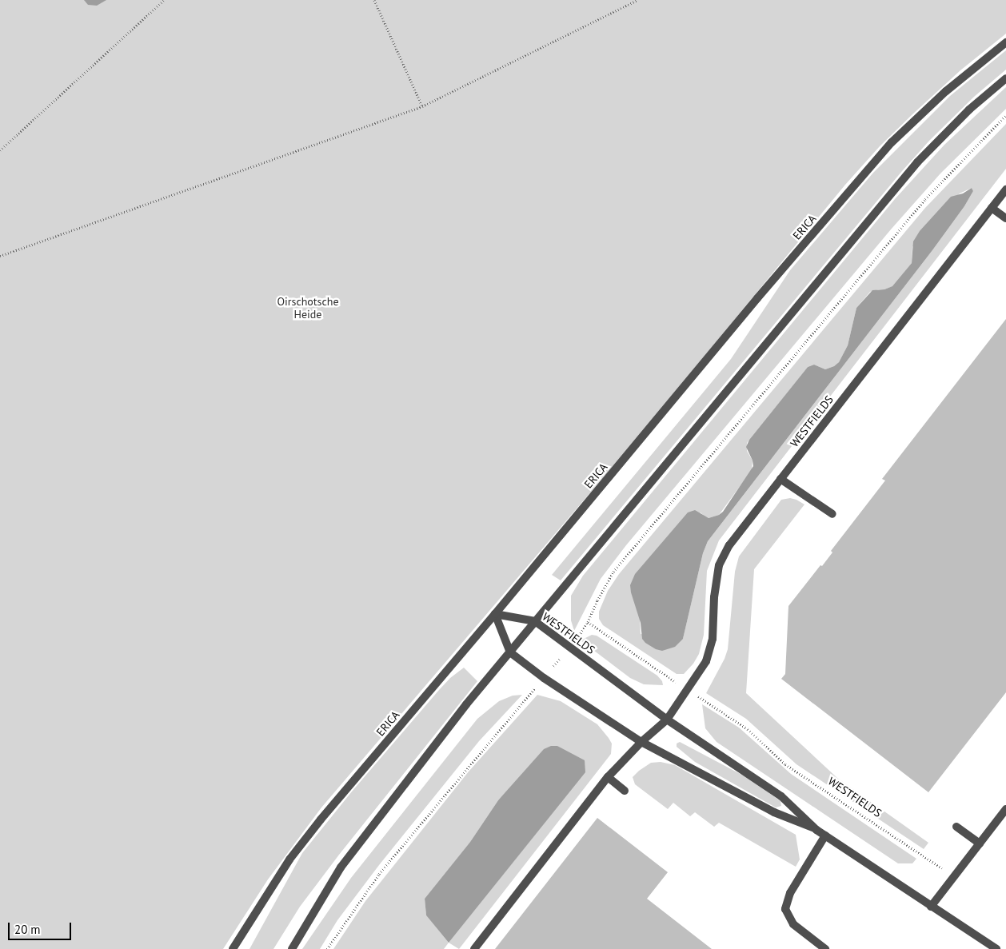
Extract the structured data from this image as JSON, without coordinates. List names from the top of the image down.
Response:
{
  "streets": {
    "street": ["ERICA", "WESTFIELDS"]
  },
  "crossings": [
    ["ERICA", "WESTFIELDS"]
  ],
  "parks": ["Oirschotsche Heide"],
  "scale_bar": "20 m"
}
